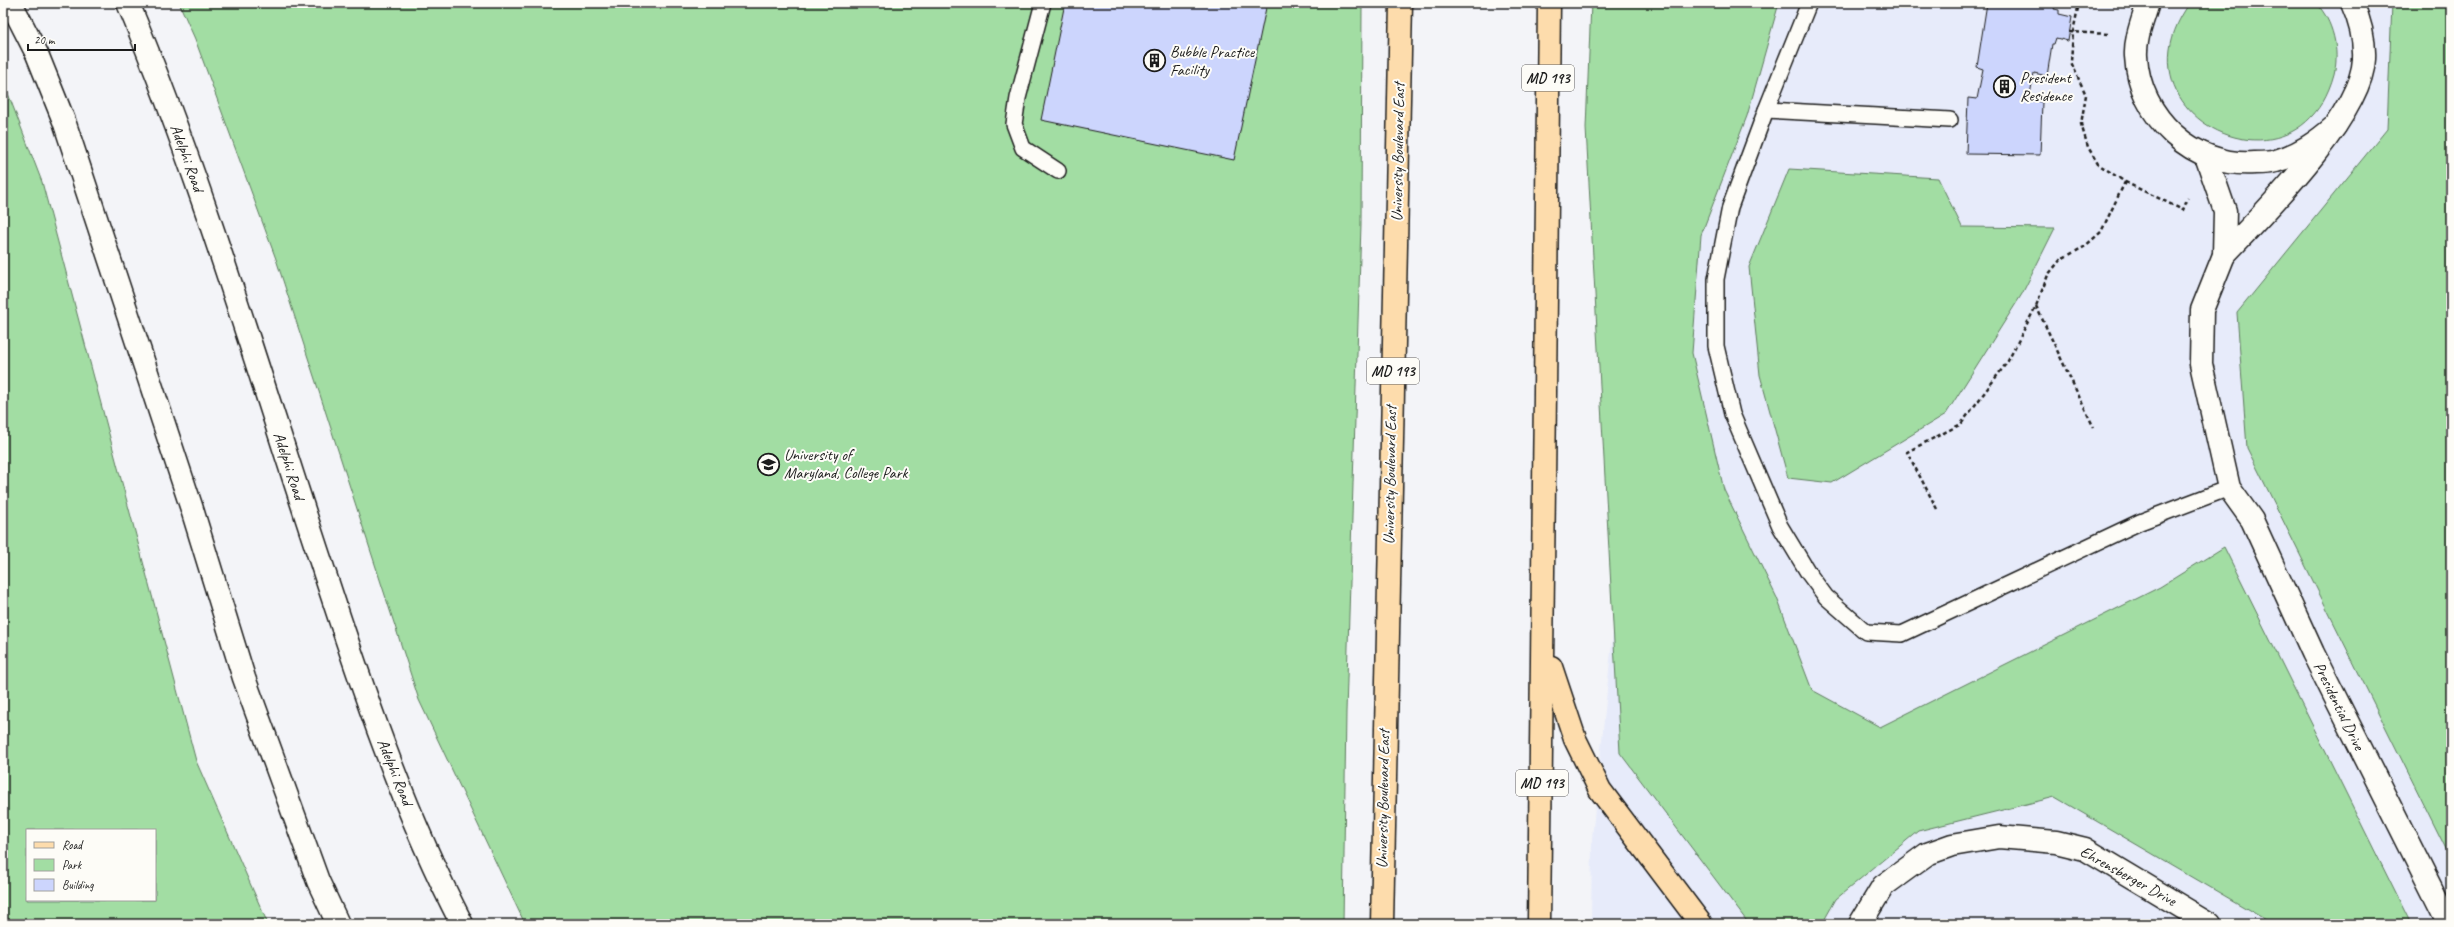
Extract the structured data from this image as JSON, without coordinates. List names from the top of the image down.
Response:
{
  "streets": {
    "main road": [
      "MD 193",
      "University Boulevard East",
      "Adelphi Road",
      "Presidential Drive",
      "Ehrensberger Drive"
    ]
  },
  "places": {
    "building": ["Bubble Practice Facility", "President Residence"],
    "school or university": ["University of Maryland, College Park"]
  },
  "legend": ["Road", "Park", "Building"],
  "scale_bar": "20 m"
}
